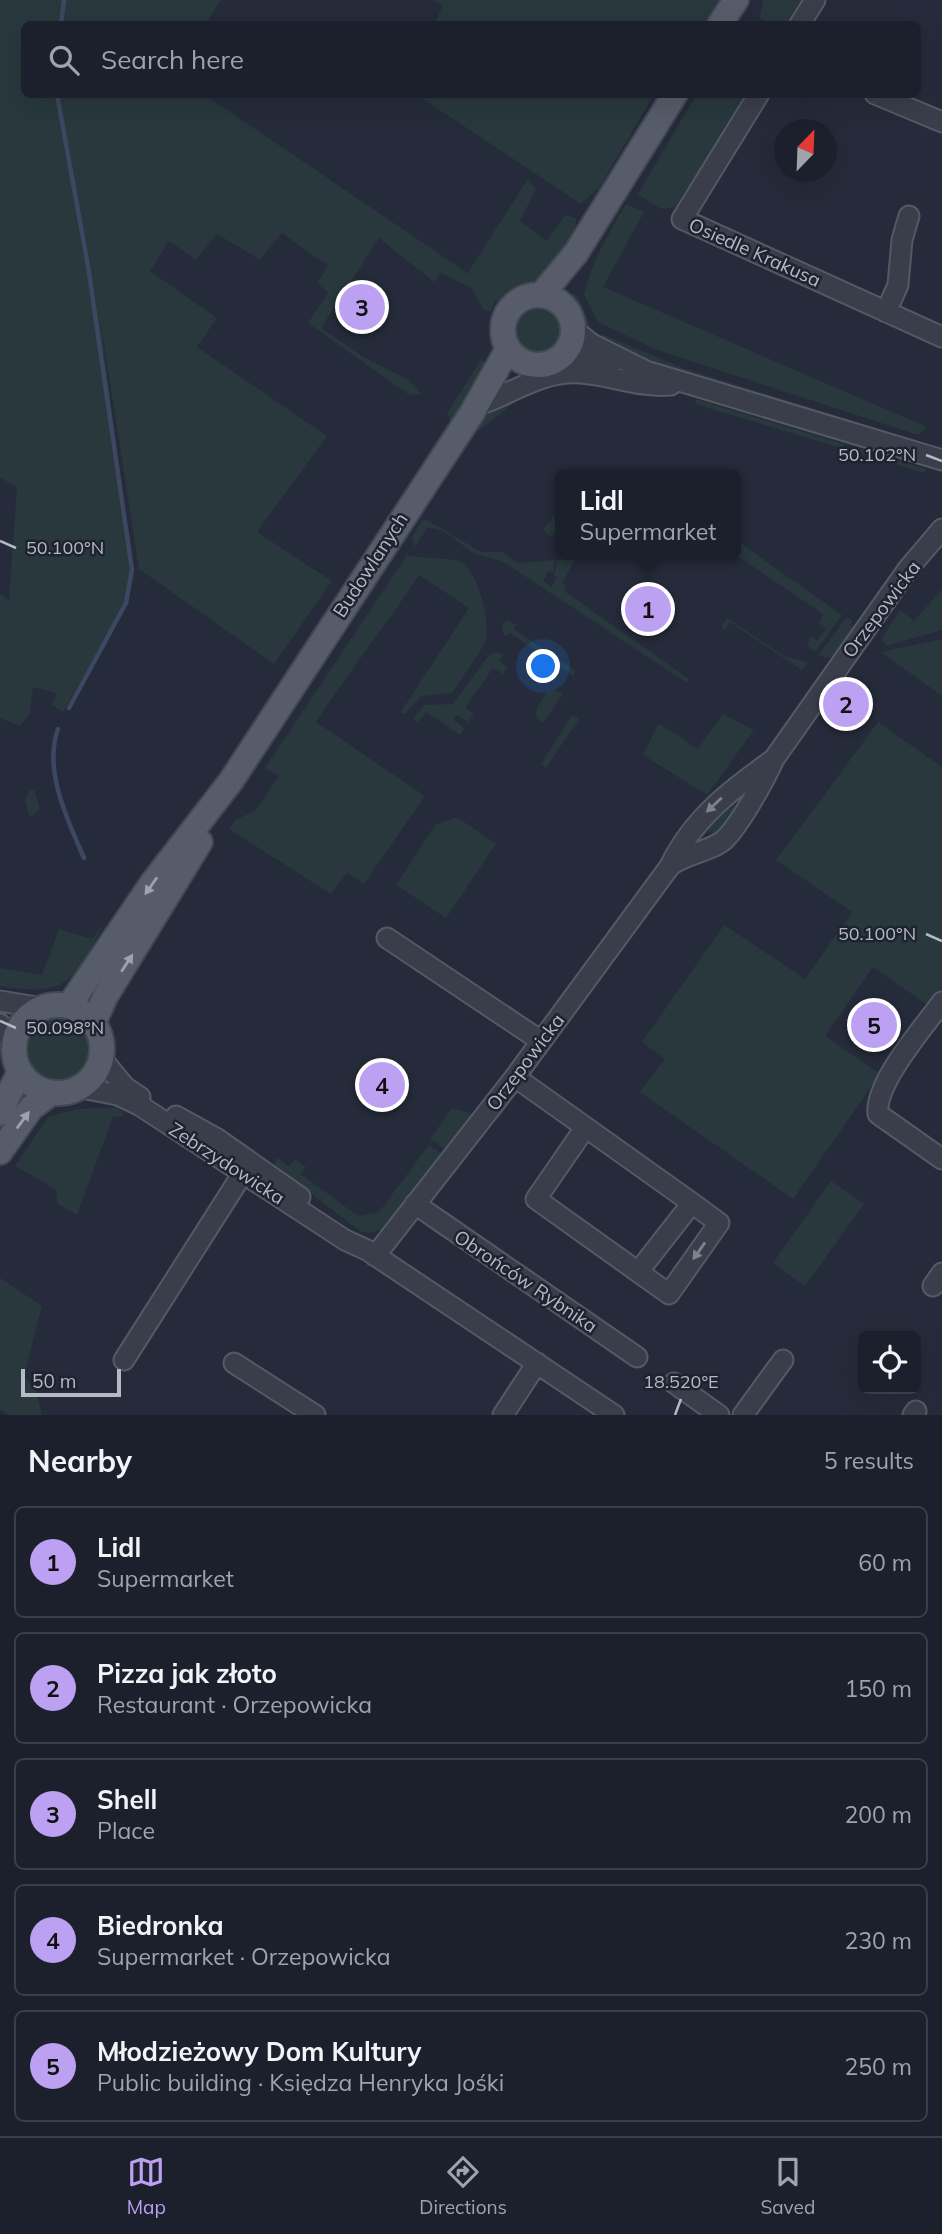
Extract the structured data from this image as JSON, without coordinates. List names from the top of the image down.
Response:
{
  "streets": {
    "main road": ["Budowlanych"],
    "street": [
      "Osiedle Krakusa",
      "Orzepowicka",
      "Zebrzydowicka",
      "Obrońców Rybnika"
    ]
  },
  "crossings": [
    ["Budowlanych", "Zebrzydowicka"],
    ["Orzepowicka", "Zebrzydowicka"],
    ["Orzepowicka", "Obrońców Rybnika"]
  ],
  "scale_bar": "50 m",
  "north": "top right",
  "page": {
    "search": "Search here",
    "pins": [
      "3",
      "1",
      "2",
      "5",
      "4"
    ],
    "popup": ["Lidl", "Supermarket"],
    "scale": "50 m",
    "heading": ["Nearby", "5 results"],
    "list": [
      {
        "mark": "1",
        "name": "Lidl",
        "note": "Supermarket",
        "value": "60 m"
      },
      {
        "mark": "2",
        "name": "Pizza jak złoto",
        "note": "Restaurant · Orzepowicka",
        "value": "150 m"
      },
      {
        "mark": "3",
        "name": "Shell",
        "note": "Place",
        "value": "200 m"
      },
      {
        "mark": "4",
        "name": "Biedronka",
        "note": "Supermarket · Orzepowicka",
        "value": "230 m"
      },
      {
        "mark": "5",
        "name": "Młodzieżowy Dom Kultury",
        "note": "Public building · Księdza Henryka Jośki",
        "value": "250 m"
      }
    ],
    "nav": ["Map", "Directions", "Saved"]
  },
  "coordinates": [
    "50.102°N",
    "50.100°N",
    "50.098°N",
    "18.520°E"
  ]
}
